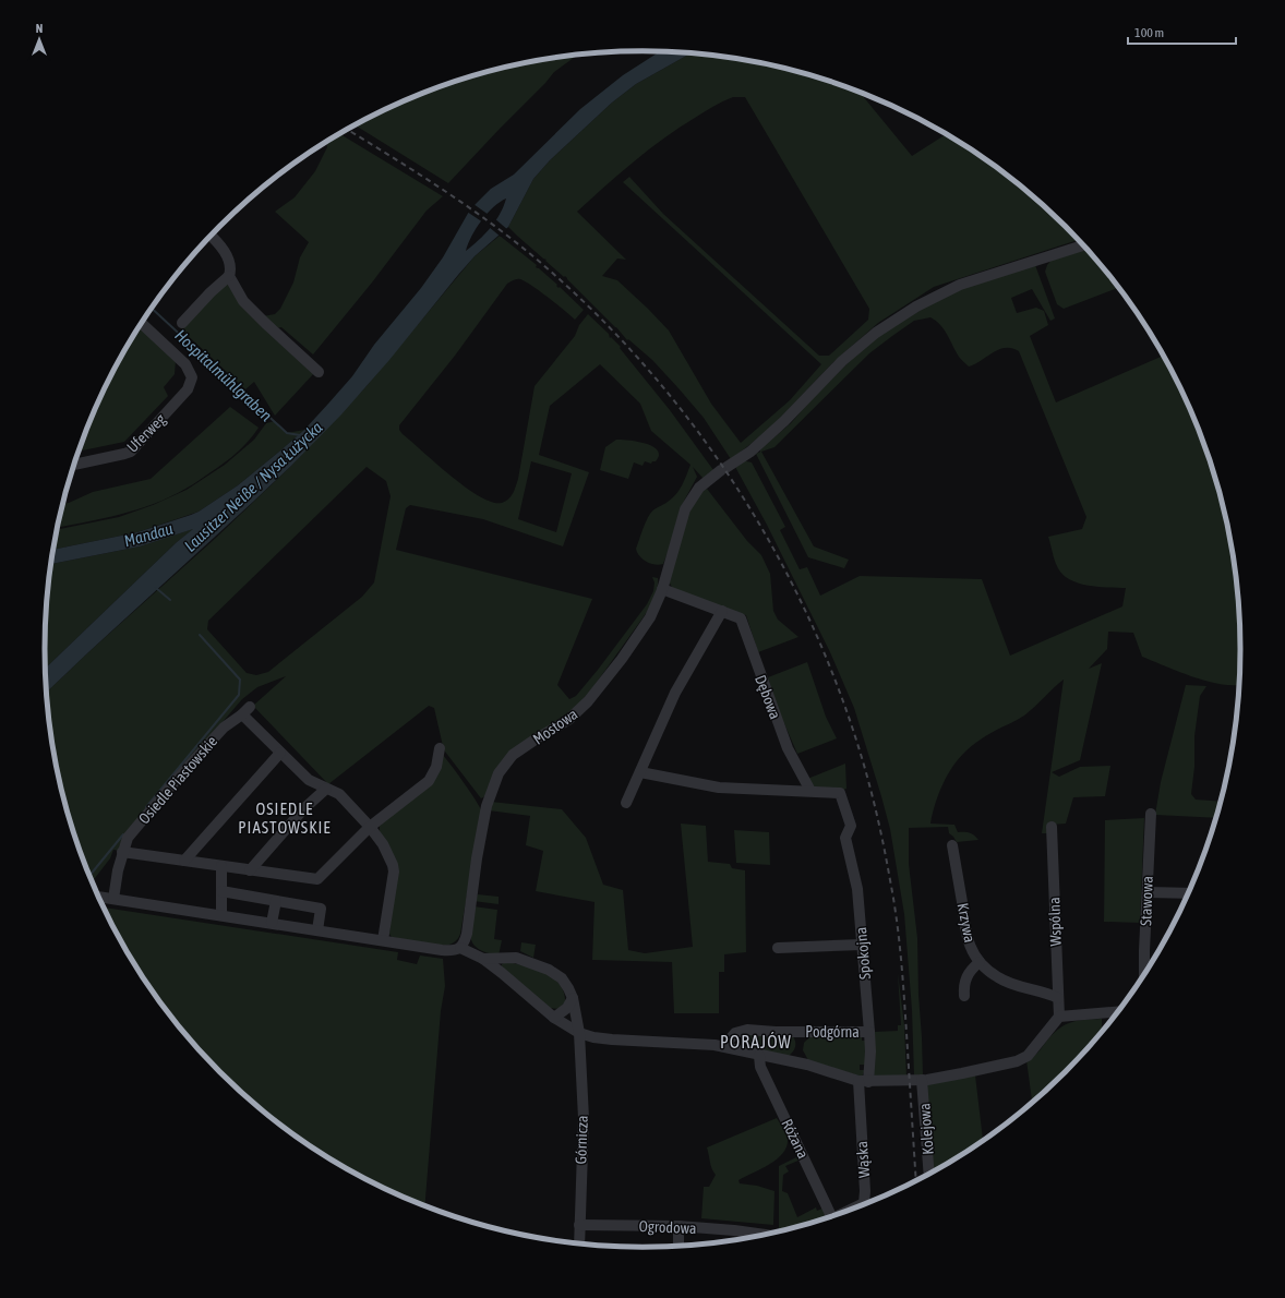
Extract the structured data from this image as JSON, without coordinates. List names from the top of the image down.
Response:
{
  "streets": {
    "street": [
      "Uferweg",
      "Dębowa",
      "Mostowa",
      "Osiedle Piastowskie",
      "Stawowa",
      "Wspólna",
      "Krzywa",
      "Spokojna",
      "Podgórna",
      "Kolejowa",
      "Różana",
      "Górnicza",
      "Wąska",
      "Ogrodowa"
    ]
  },
  "crossings": [
    ["Dębowa", "Mostowa"],
    ["Dębowa", "Spokojna"],
    ["Wspólna", "Krzywa"],
    ["Spokojna", "Podgórna"],
    ["Spokojna", "Wąska"],
    ["Górnicza", "Ogrodowa"]
  ],
  "districts": ["OSIEDLE PIASTOWSKIE", "PORAJÓW"],
  "water": ["Hospitalmühlgraben", "Lausitzer Neiße / Nysa Łużycka", "Mandau"],
  "scale_bar": "100 m",
  "north": "top"
}
